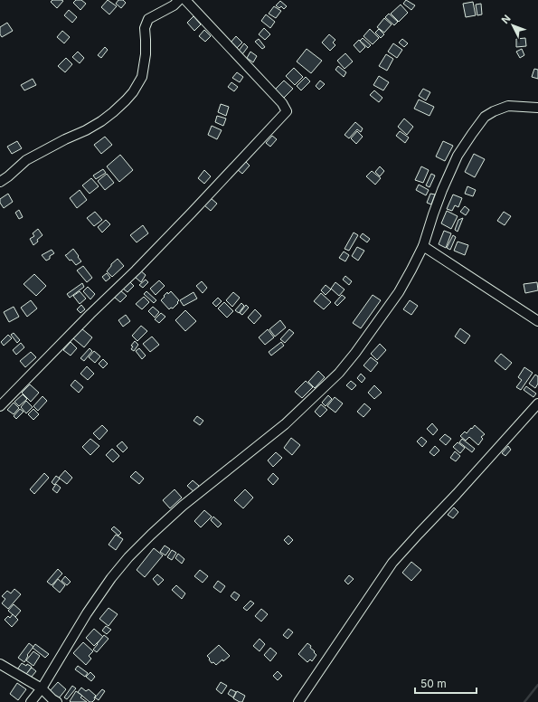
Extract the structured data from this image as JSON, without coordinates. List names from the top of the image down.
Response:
{
  "scale_bar": "50 m",
  "north": "top left"
}
